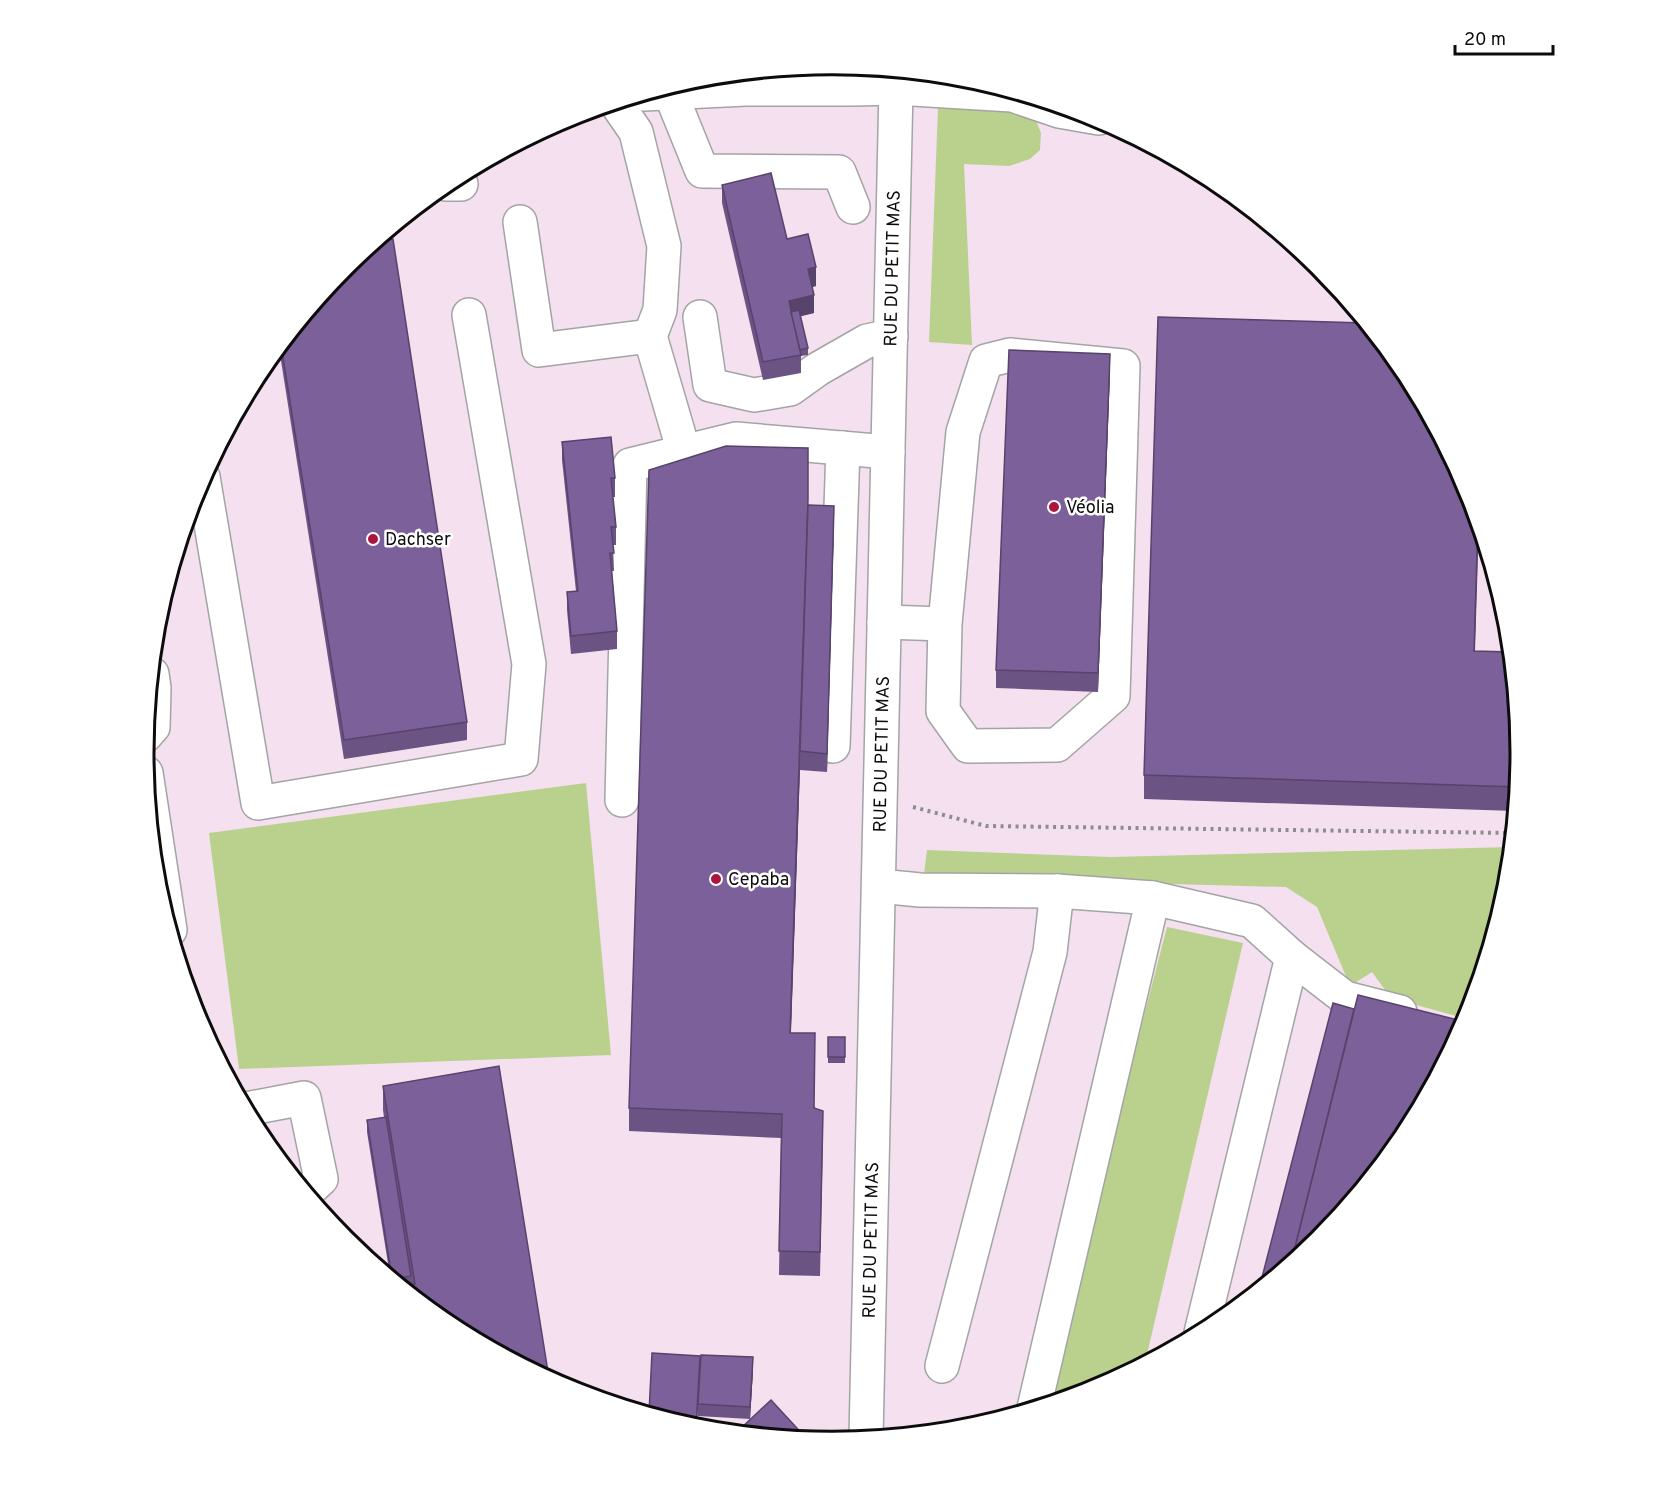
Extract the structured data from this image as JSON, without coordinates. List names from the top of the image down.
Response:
{
  "streets": {
    "street": ["RUE DU PETIT MAS"]
  },
  "places": ["Véolia", "Dachser", "Cepaba"],
  "scale_bar": "20 m"
}
